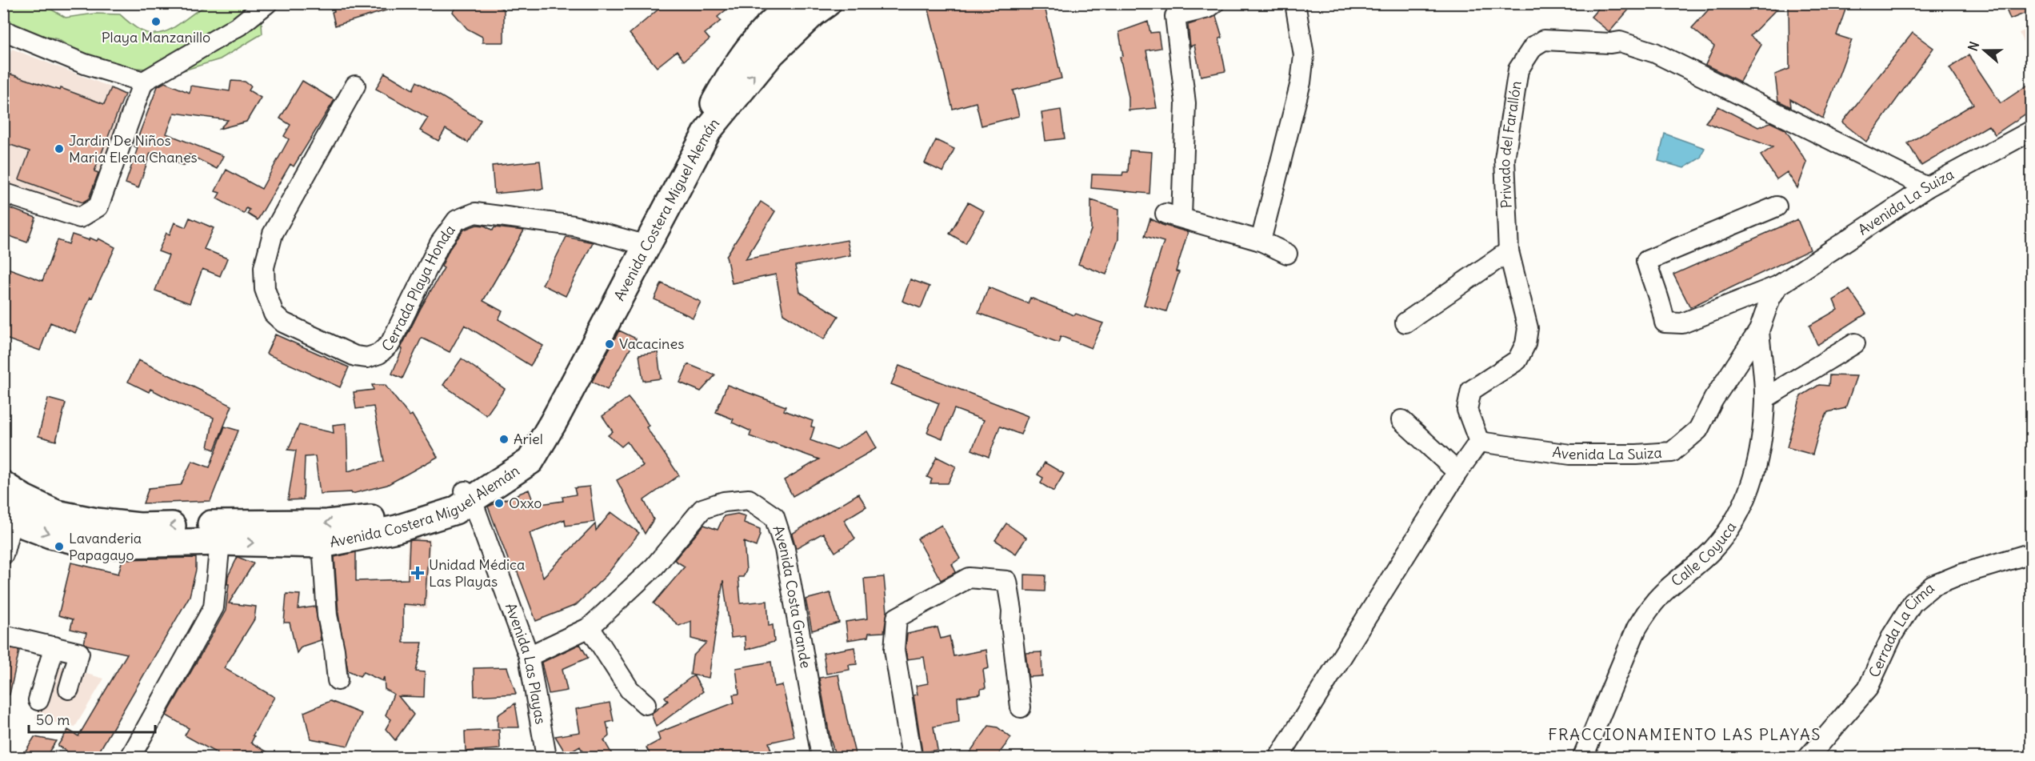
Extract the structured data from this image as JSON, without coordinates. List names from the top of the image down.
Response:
{
  "streets": {
    "main road": ["Avenida Costera Miguel Alemán"],
    "street": [
      "Privado del Farallón",
      "Avenida La Suiza",
      "Cerrada Playa Honda",
      "Calle Coyuca",
      "Avenida Costa Grande",
      "Cerrada La Cima",
      "Avenida Las Playas"
    ]
  },
  "crossings": [
    ["Privado del Farallón", "Avenida La Suiza"],
    ["Avenida La Suiza", "Calle Coyuca"],
    ["Avenida Costera Miguel Alemán", "Cerrada Playa Honda"],
    ["Avenida Costera Miguel Alemán", "Avenida Las Playas"],
    ["Avenida Costa Grande", "Avenida Las Playas"]
  ],
  "districts": ["FRACCIONAMIENTO LAS PLAYAS"],
  "places": {
    "other": [
      "Playa Manzanillo",
      "Jardin De Niños Maria Elena Chanes",
      "Vacacines",
      "Ariel",
      "Oxxo",
      "Lavanderia Papagayo"
    ],
    "health": ["Unidad Médica Las Playas"]
  },
  "scale_bar": "50 m",
  "north": "left"
}
